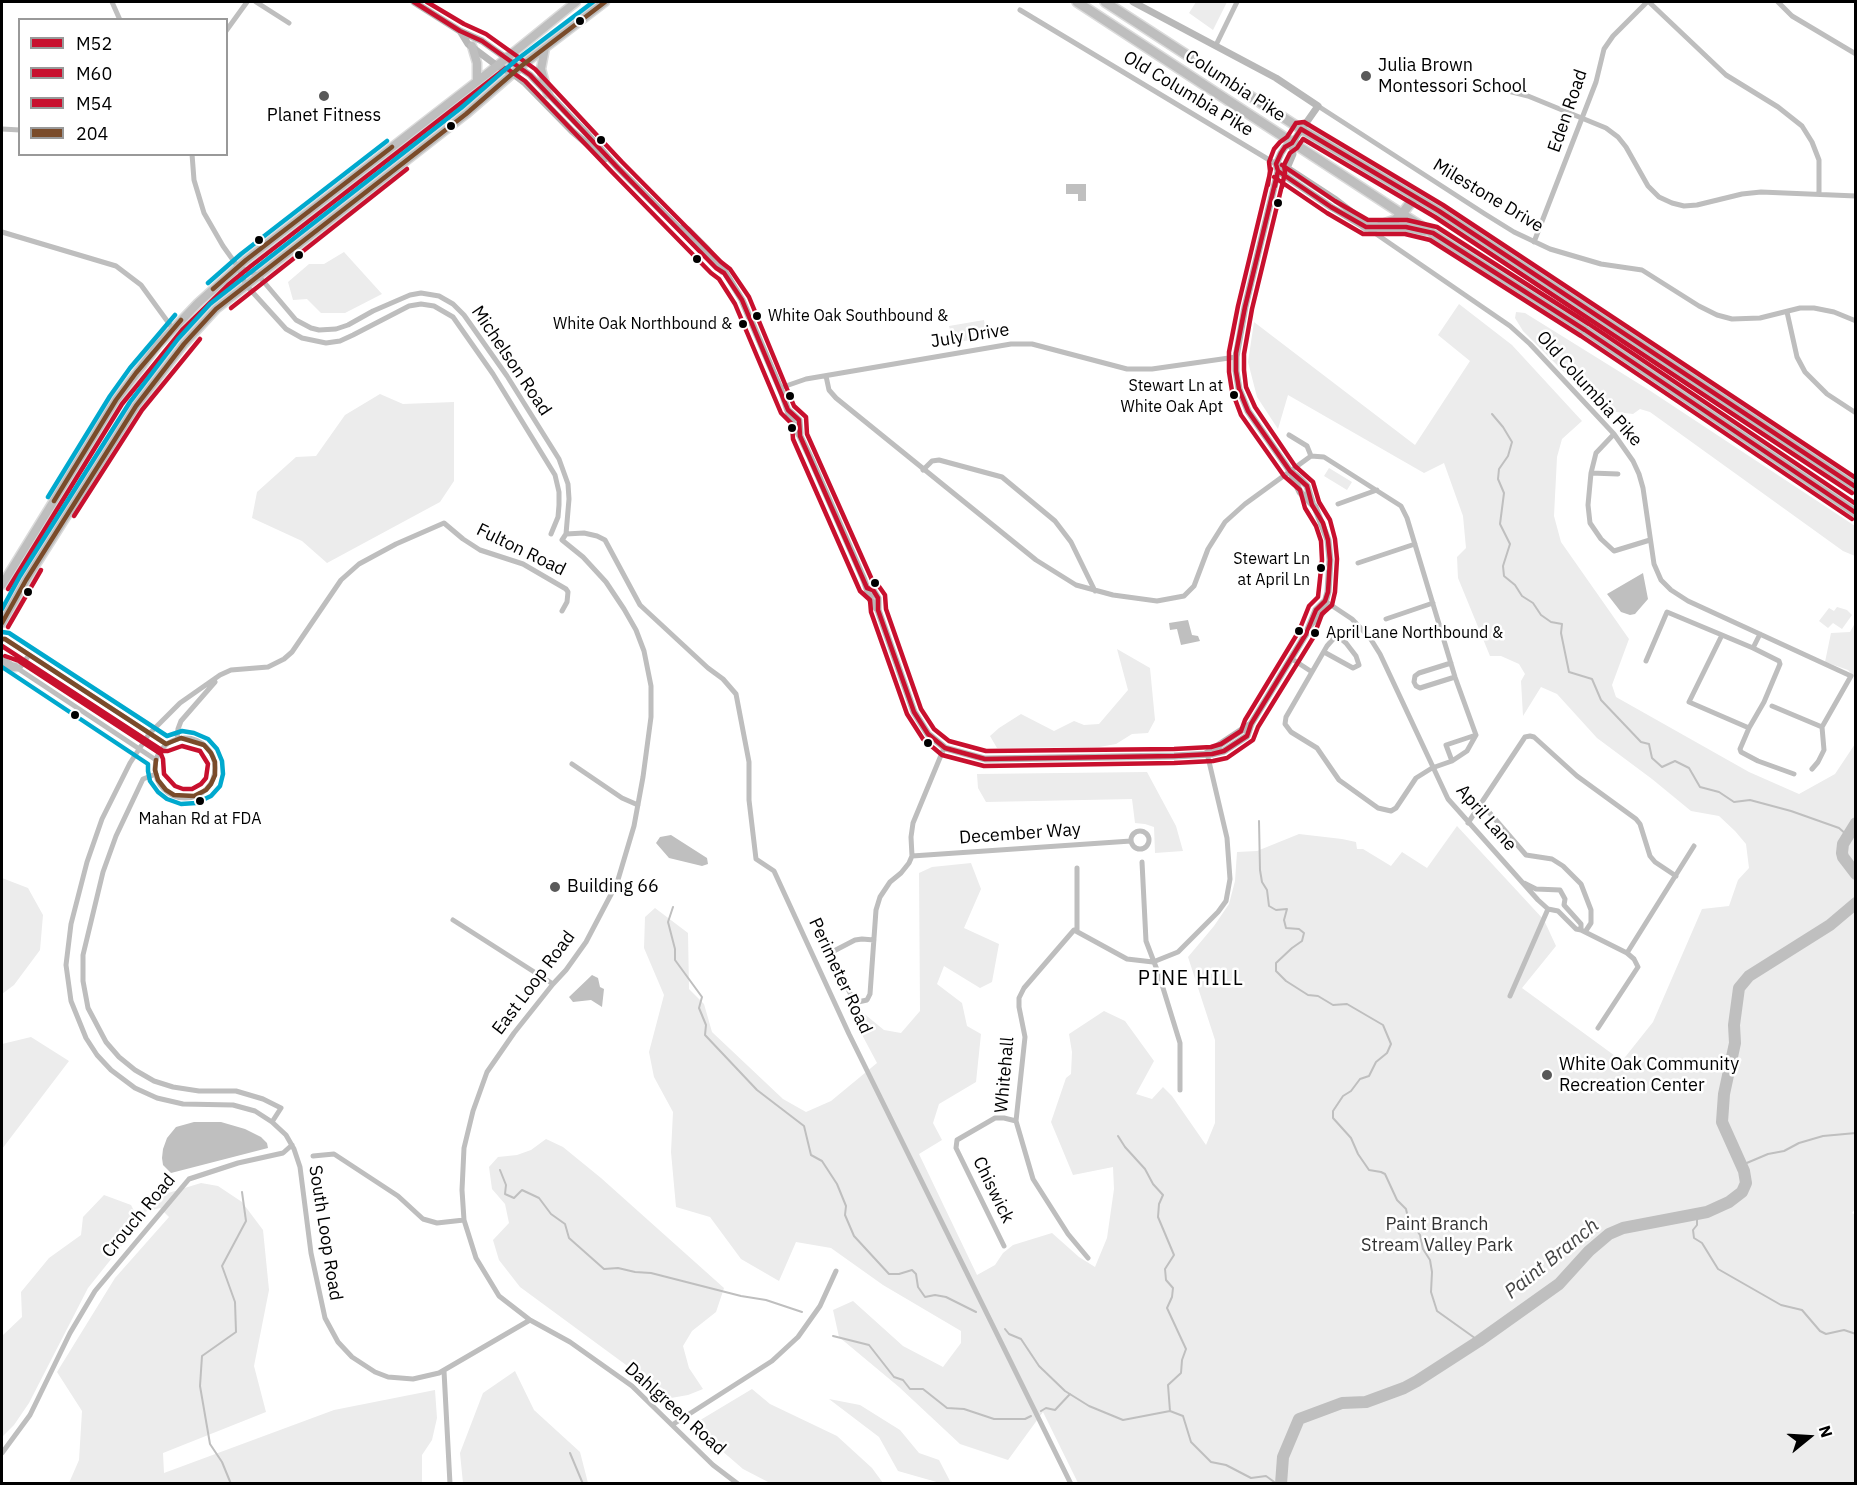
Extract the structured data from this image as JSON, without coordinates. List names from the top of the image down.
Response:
{
  "streets": {
    "highway": ["Columbia Pike"],
    "street": [
      "Old Columbia Pike",
      "Eden Road",
      "Milestone Drive",
      "July Drive",
      "Michelson Road",
      "Fulton Road",
      "April Lane",
      "December Way",
      "Perimeter Road",
      "East Loop Road",
      "Whitehall",
      "Chiswick",
      "Crouch Road",
      "South Loop Road",
      "Dahlgreen Road"
    ]
  },
  "crossings": [
    ["Eden Road", "Milestone Drive"],
    ["Michelson Road", "Perimeter Road"],
    ["Michelson Road", "East Loop Road"],
    ["Fulton Road", "South Loop Road"],
    ["East Loop Road", "Dahlgreen Road"],
    ["Whitehall", "Chiswick"],
    ["Crouch Road", "South Loop Road"]
  ],
  "districts": ["PINE HILL"],
  "water": ["Paint Branch"],
  "parks": ["Paint Branch Stream Valley Park"],
  "places": [
    "Julia Brown Montessori School",
    "Planet Fitness",
    "White Oak Southbound &",
    "White Oak Northbound &",
    "Stewart Ln at White Oak Apt",
    "Stewart Ln at April Ln",
    "April Lane Northbound &",
    "Mahan Rd at FDA",
    "Building 66",
    "White Oak Community Recreation Center"
  ],
  "lines": [
    "transit line M52",
    "transit line M54",
    "transit line 204",
    "transit line M60"
  ],
  "legend": [
    "M52",
    "M60",
    "M54",
    "204"
  ],
  "north": "right"
}
